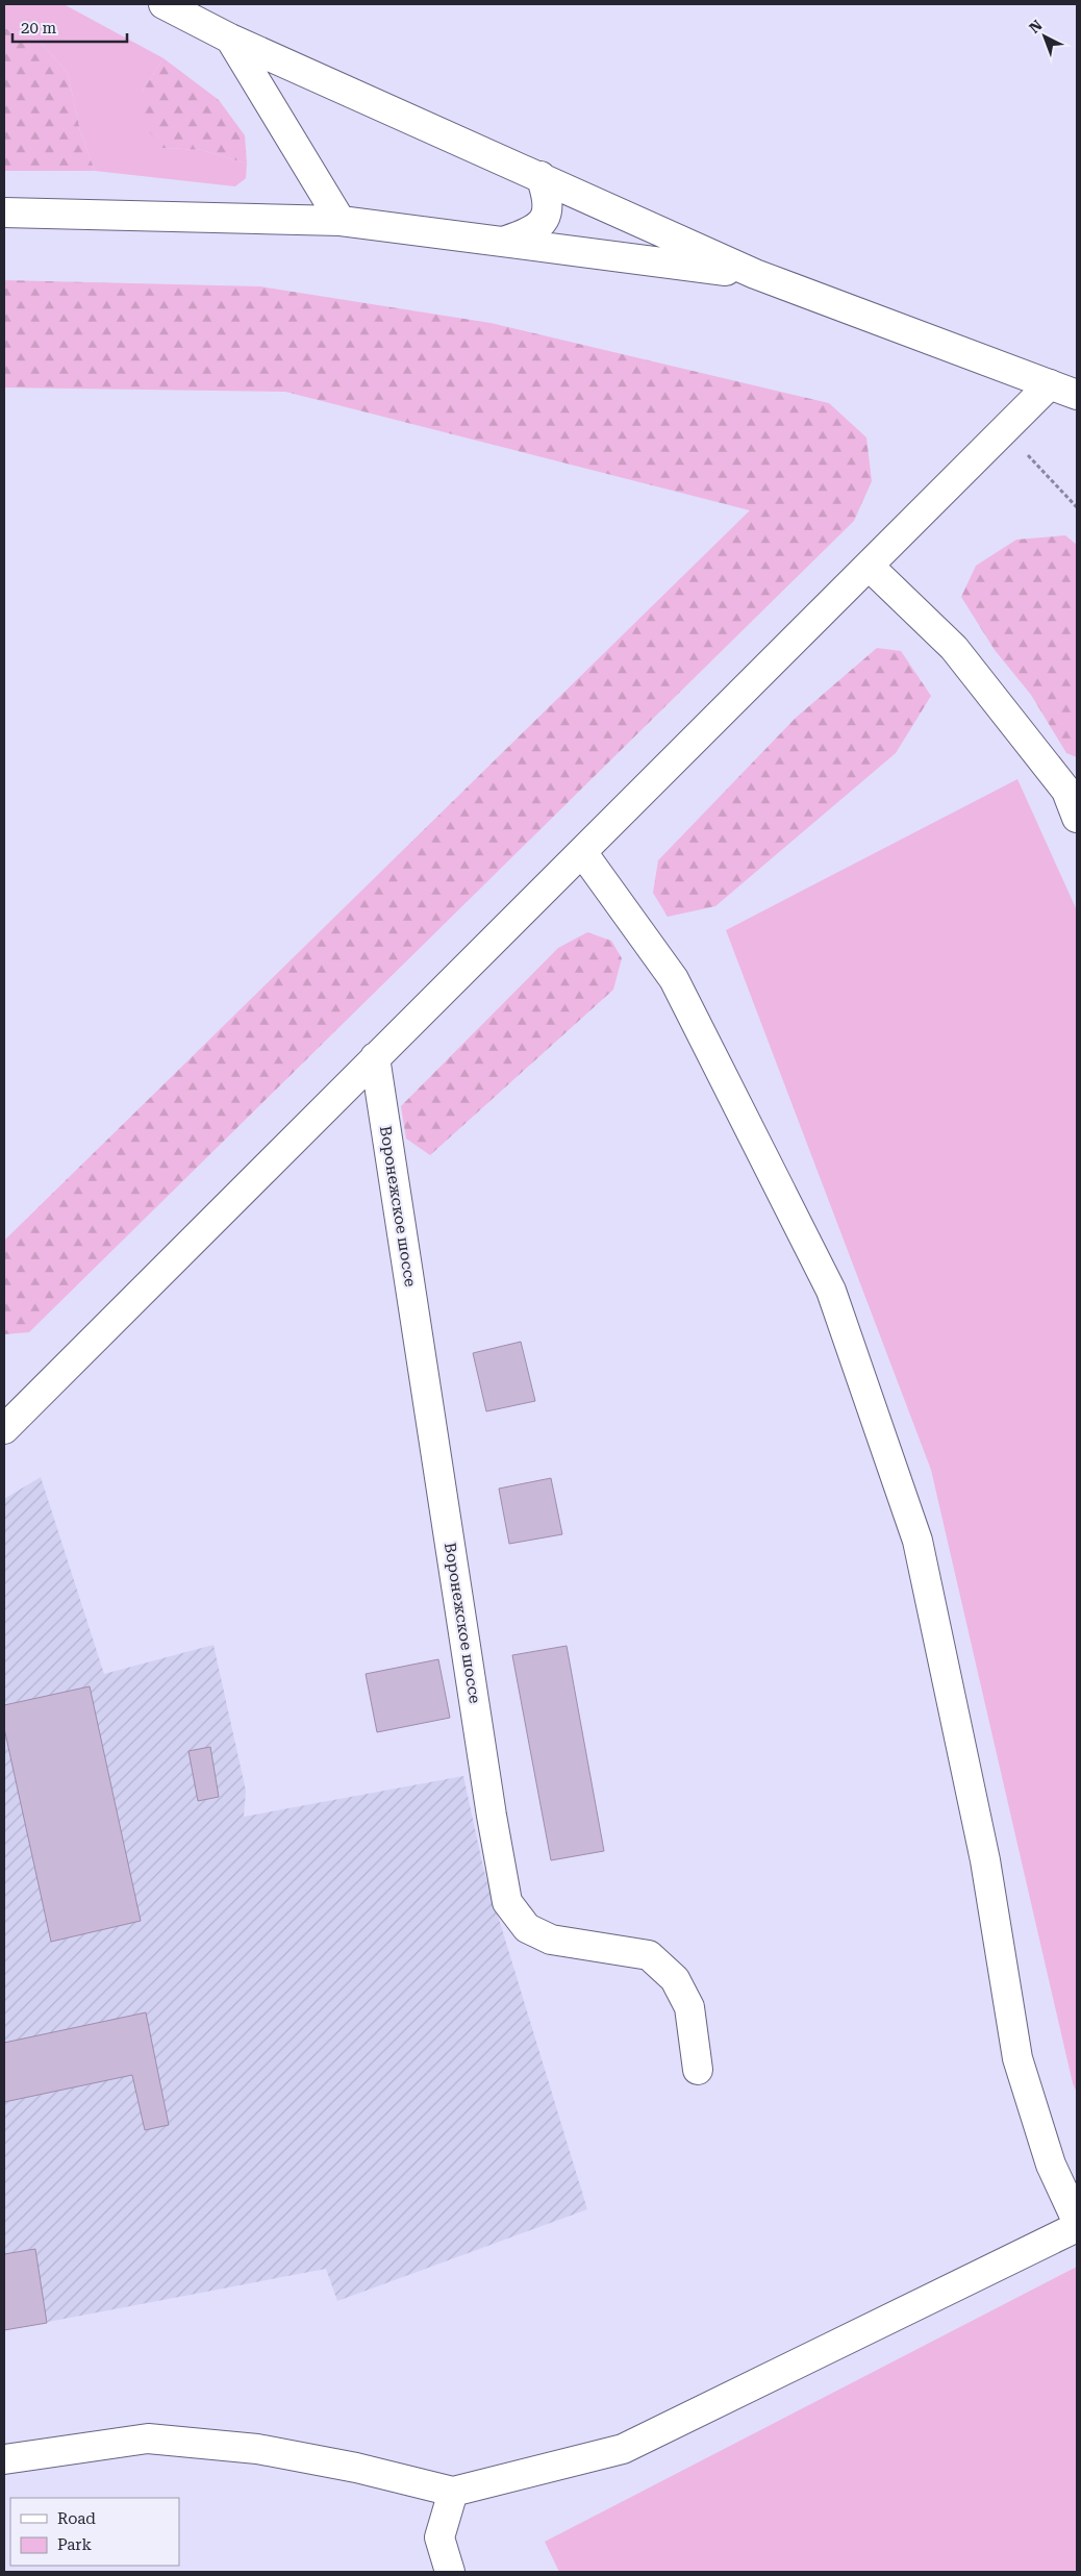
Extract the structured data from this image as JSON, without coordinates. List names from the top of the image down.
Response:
{
  "streets": {
    "street": ["Воронежское шоссе"]
  },
  "legend": ["Road", "Park"],
  "scale_bar": "20 m",
  "north": "top left"
}
